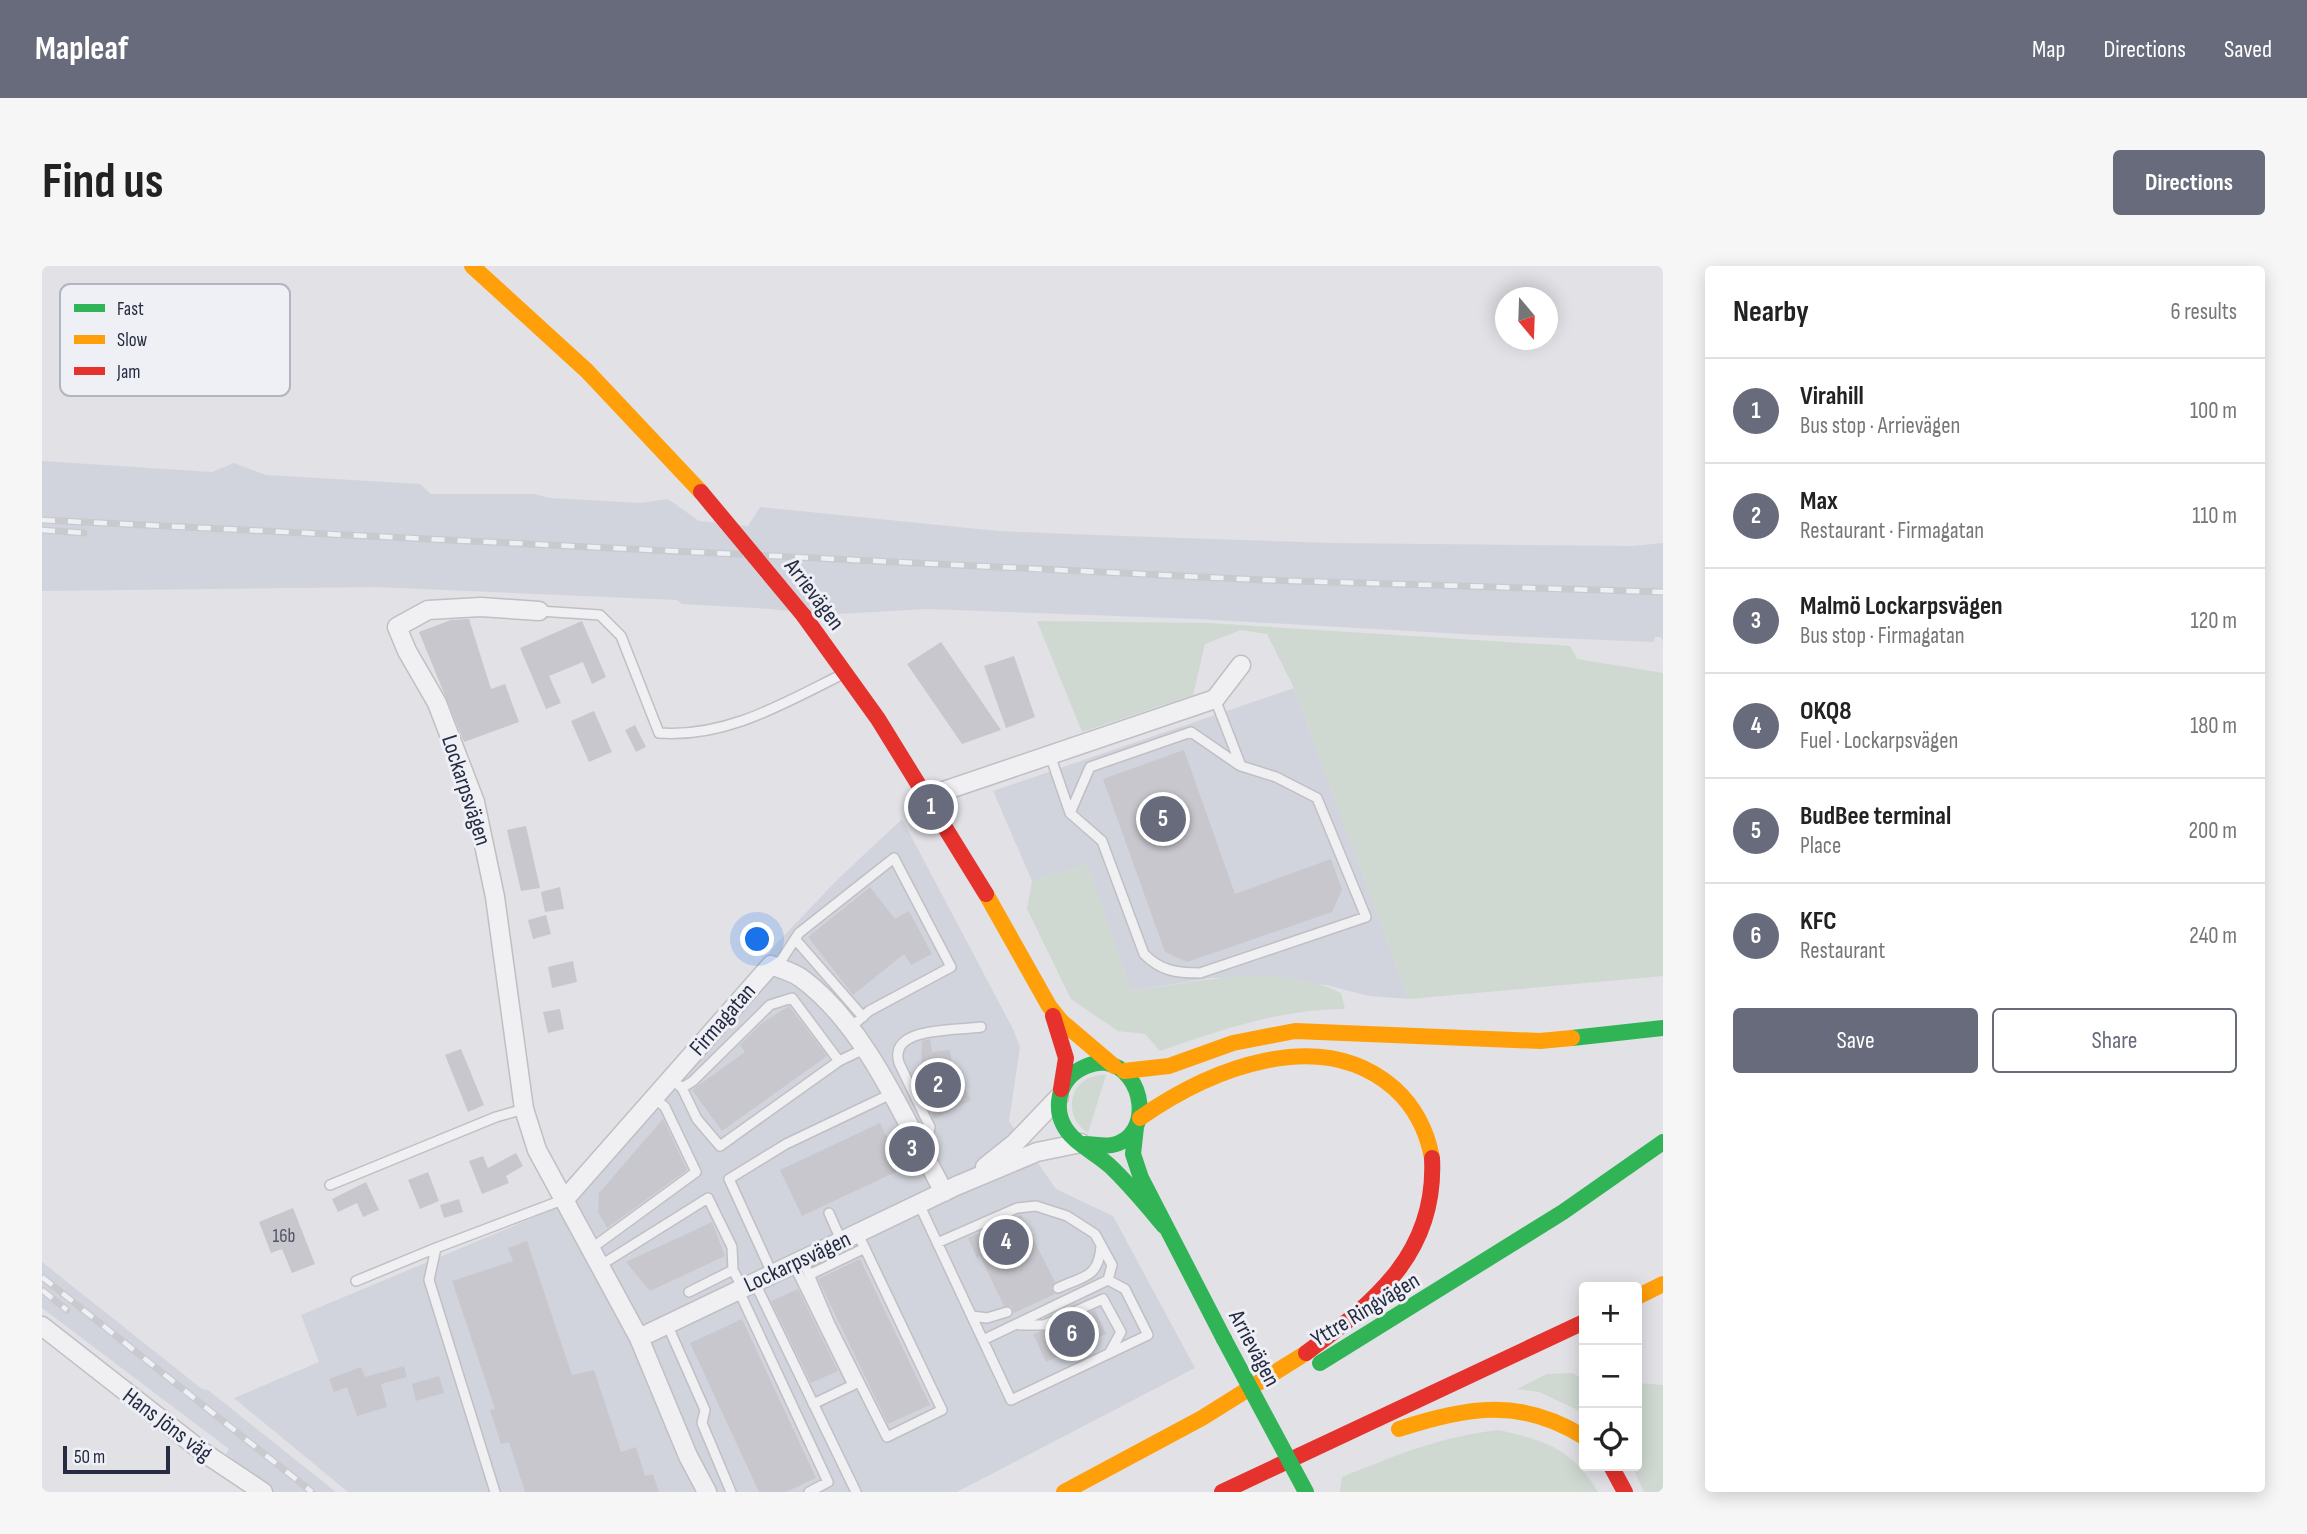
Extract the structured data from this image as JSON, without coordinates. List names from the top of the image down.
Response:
{
  "streets": {
    "main road": ["Arrievägen", "Yttre Ringvägen"],
    "street": ["Lockarpsvägen", "Firmagatan", "Hans Jöns väg"]
  },
  "crossings": [
    ["Arrievägen", "Lockarpsvägen"],
    ["Lockarpsvägen", "Firmagatan"]
  ],
  "house_numbers": ["16b"],
  "legend": ["Fast", "Slow", "Jam"],
  "scale_bar": "50 m",
  "north": "bottom",
  "page": {
    "header": "Mapleaf",
    "nav": ["Map", "Directions", "Saved"],
    "buttons": [
      "Directions",
      ["Save", "Share"]
    ],
    "title": "Find us",
    "heading": ["Nearby", "6 results"],
    "list": [
      {
        "mark": "1",
        "name": "Virahill",
        "note": "Bus stop · Arrievägen",
        "value": "100 m"
      },
      {
        "mark": "2",
        "name": "Max",
        "note": "Restaurant · Firmagatan",
        "value": "110 m"
      },
      {
        "mark": "3",
        "name": "Malmö Lockarpsvägen",
        "note": "Bus stop · Firmagatan",
        "value": "120 m"
      },
      {
        "mark": "4",
        "name": "OKQ8",
        "note": "Fuel · Lockarpsvägen",
        "value": "180 m"
      },
      {
        "mark": "5",
        "name": "BudBee terminal",
        "note": "Place",
        "value": "200 m"
      },
      {
        "mark": "6",
        "name": "KFC",
        "note": "Restaurant",
        "value": "240 m"
      }
    ],
    "pins": [
      "1",
      "5",
      "2",
      "3",
      "4",
      "6"
    ],
    "map_buttons": ["+", "−"],
    "scale": "50 m"
  }
}
